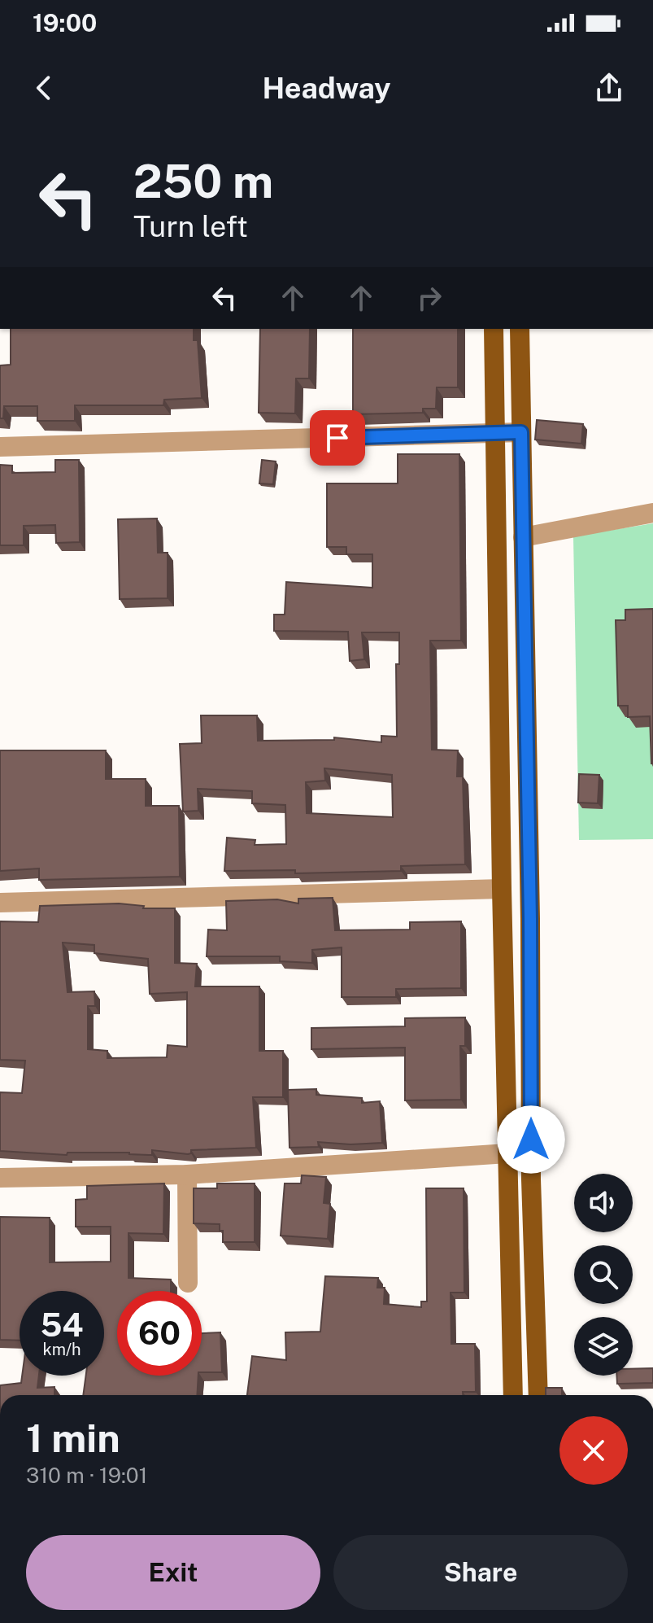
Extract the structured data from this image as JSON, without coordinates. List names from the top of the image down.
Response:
{
  "page": {
    "status": "19:00",
    "header": "Headway",
    "turn": ["250 m", "Turn left"],
    "speed": "54 km/h",
    "limit": "60",
    "heading": ["1 min", "310 m · 19:01"],
    "buttons": ["Exit", "Share"]
  }
}
